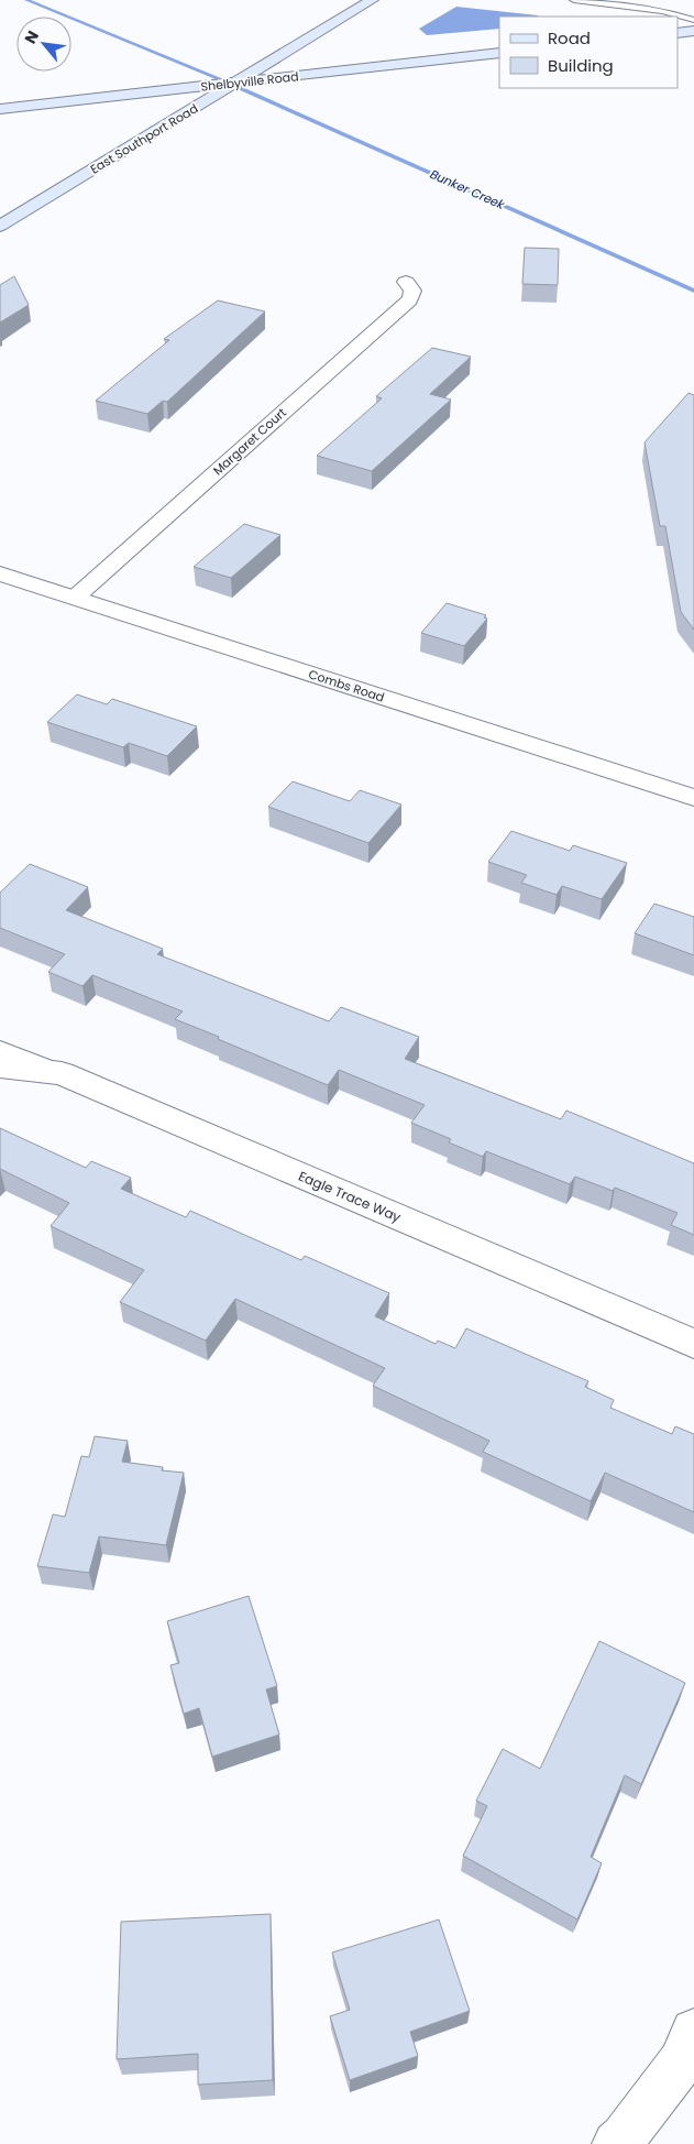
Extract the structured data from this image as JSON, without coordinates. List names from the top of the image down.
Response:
{
  "streets": {
    "main road": ["Shelbyville Road", "East Southport Road"],
    "street": ["Margaret Court", "Combs Road", "Eagle Trace Way"]
  },
  "crossings": [
    ["Shelbyville Road", "East Southport Road"],
    ["Margaret Court", "Combs Road"]
  ],
  "water": ["Bunker Creek"],
  "legend": ["Road", "Building"],
  "north": "top left"
}
